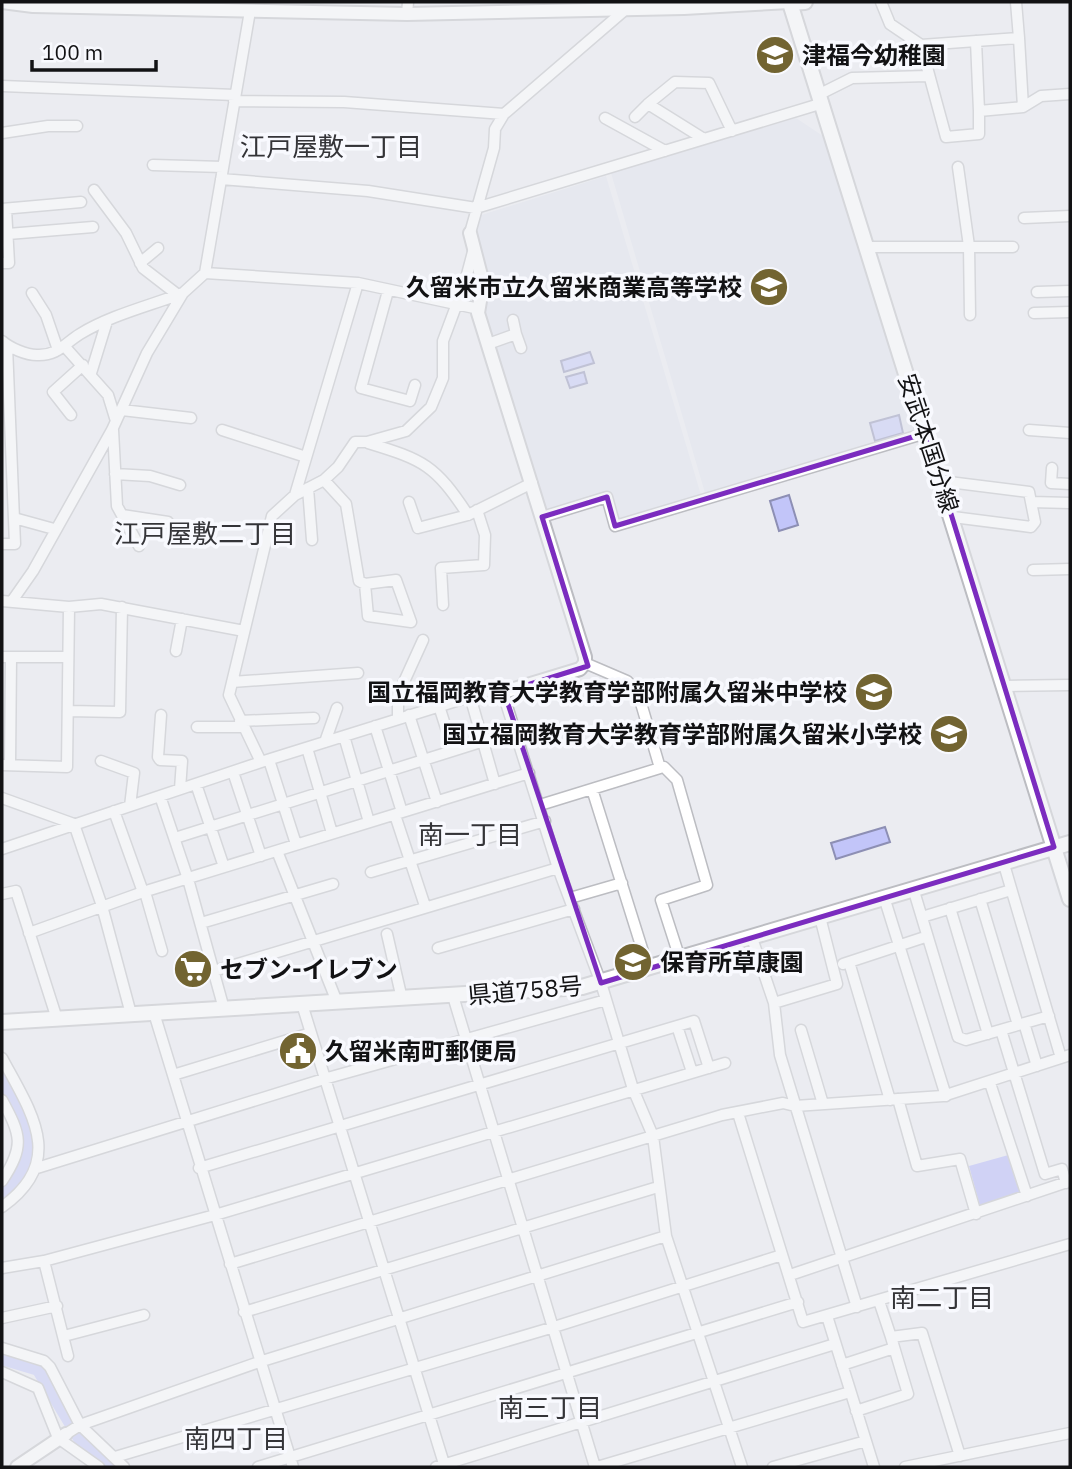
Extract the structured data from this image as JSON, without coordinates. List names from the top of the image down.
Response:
{
  "streets": {
    "main road": ["安武本国分線", "県道758号"]
  },
  "crossings": [
    ["安武本国分線", "県道758号"]
  ],
  "districts": [
    "江戸屋敷一丁目",
    "江戸屋敷二丁目",
    "南一丁目",
    "南二丁目",
    "南三丁目",
    "南四丁目"
  ],
  "places": {
    "school or university": [
      "津福今幼稚園",
      "久留米市立久留米商業高等学校",
      "国立福岡教育大学教育学部附属久留米中学校",
      "国立福岡教育大学教育学部附属久留米小学校",
      "保育所草康園"
    ],
    "supermarket": ["セブン-イレブン"],
    "public building": ["久留米南町郵便局"]
  },
  "scale_bar": "100 m"
}
